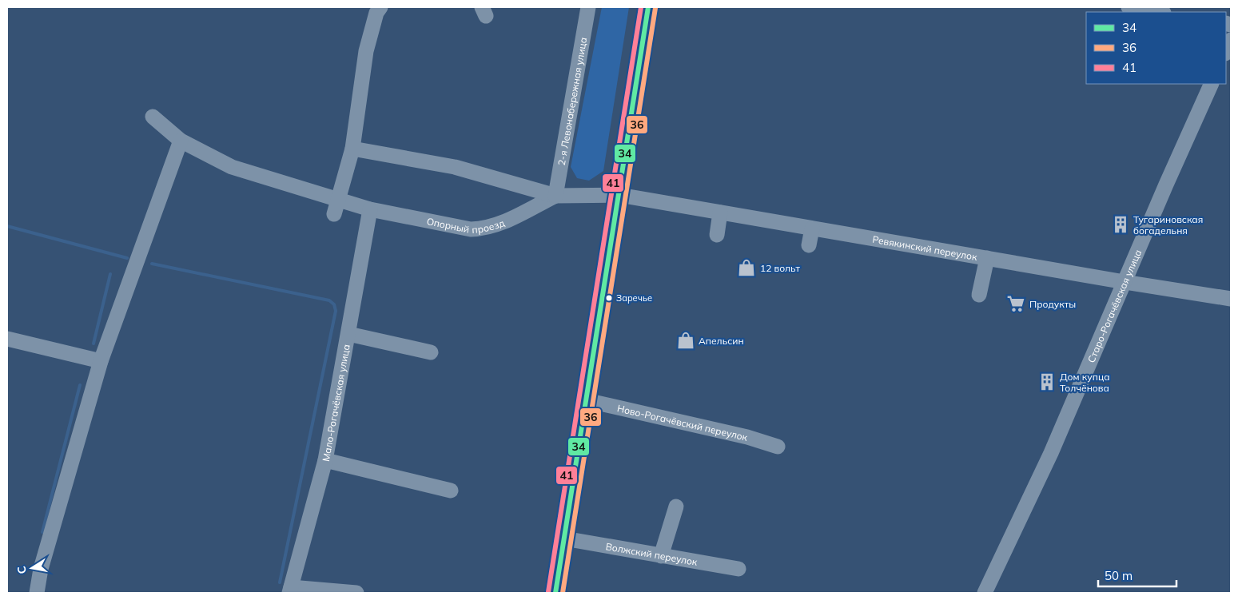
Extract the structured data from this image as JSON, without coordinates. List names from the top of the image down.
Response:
{
  "streets": {
    "street": [
      "2-я Левонабережная улица",
      "Опорный проезд",
      "Ревякинский переулок",
      "Старо-Рогачёвская улица",
      "Мало-Рогачёвская улица",
      "Ново-Рогачёвский переулок",
      "Волжский переулок"
    ]
  },
  "crossings": [
    ["2-я Левонабережная улица", "Опорный проезд"],
    ["2-я Левонабережная улица", "Ревякинский переулок"],
    ["Опорный проезд", "Ревякинский переулок"],
    ["Опорный проезд", "Мало-Рогачёвская улица"],
    ["Ревякинский переулок", "Старо-Рогачёвская улица"]
  ],
  "places": {
    "building": ["Тугариновская богадельня", "Дом купца Толчёнова"],
    "shop": ["12 вольт", "Апельсин"],
    "other": ["Заречье"],
    "supermarket": ["Продукты"]
  },
  "lines": ["transit line 34", "transit line 41", "transit line 36"],
  "legend": ["34", "36", "41"],
  "scale_bar": "50 m",
  "north": "left"
}
